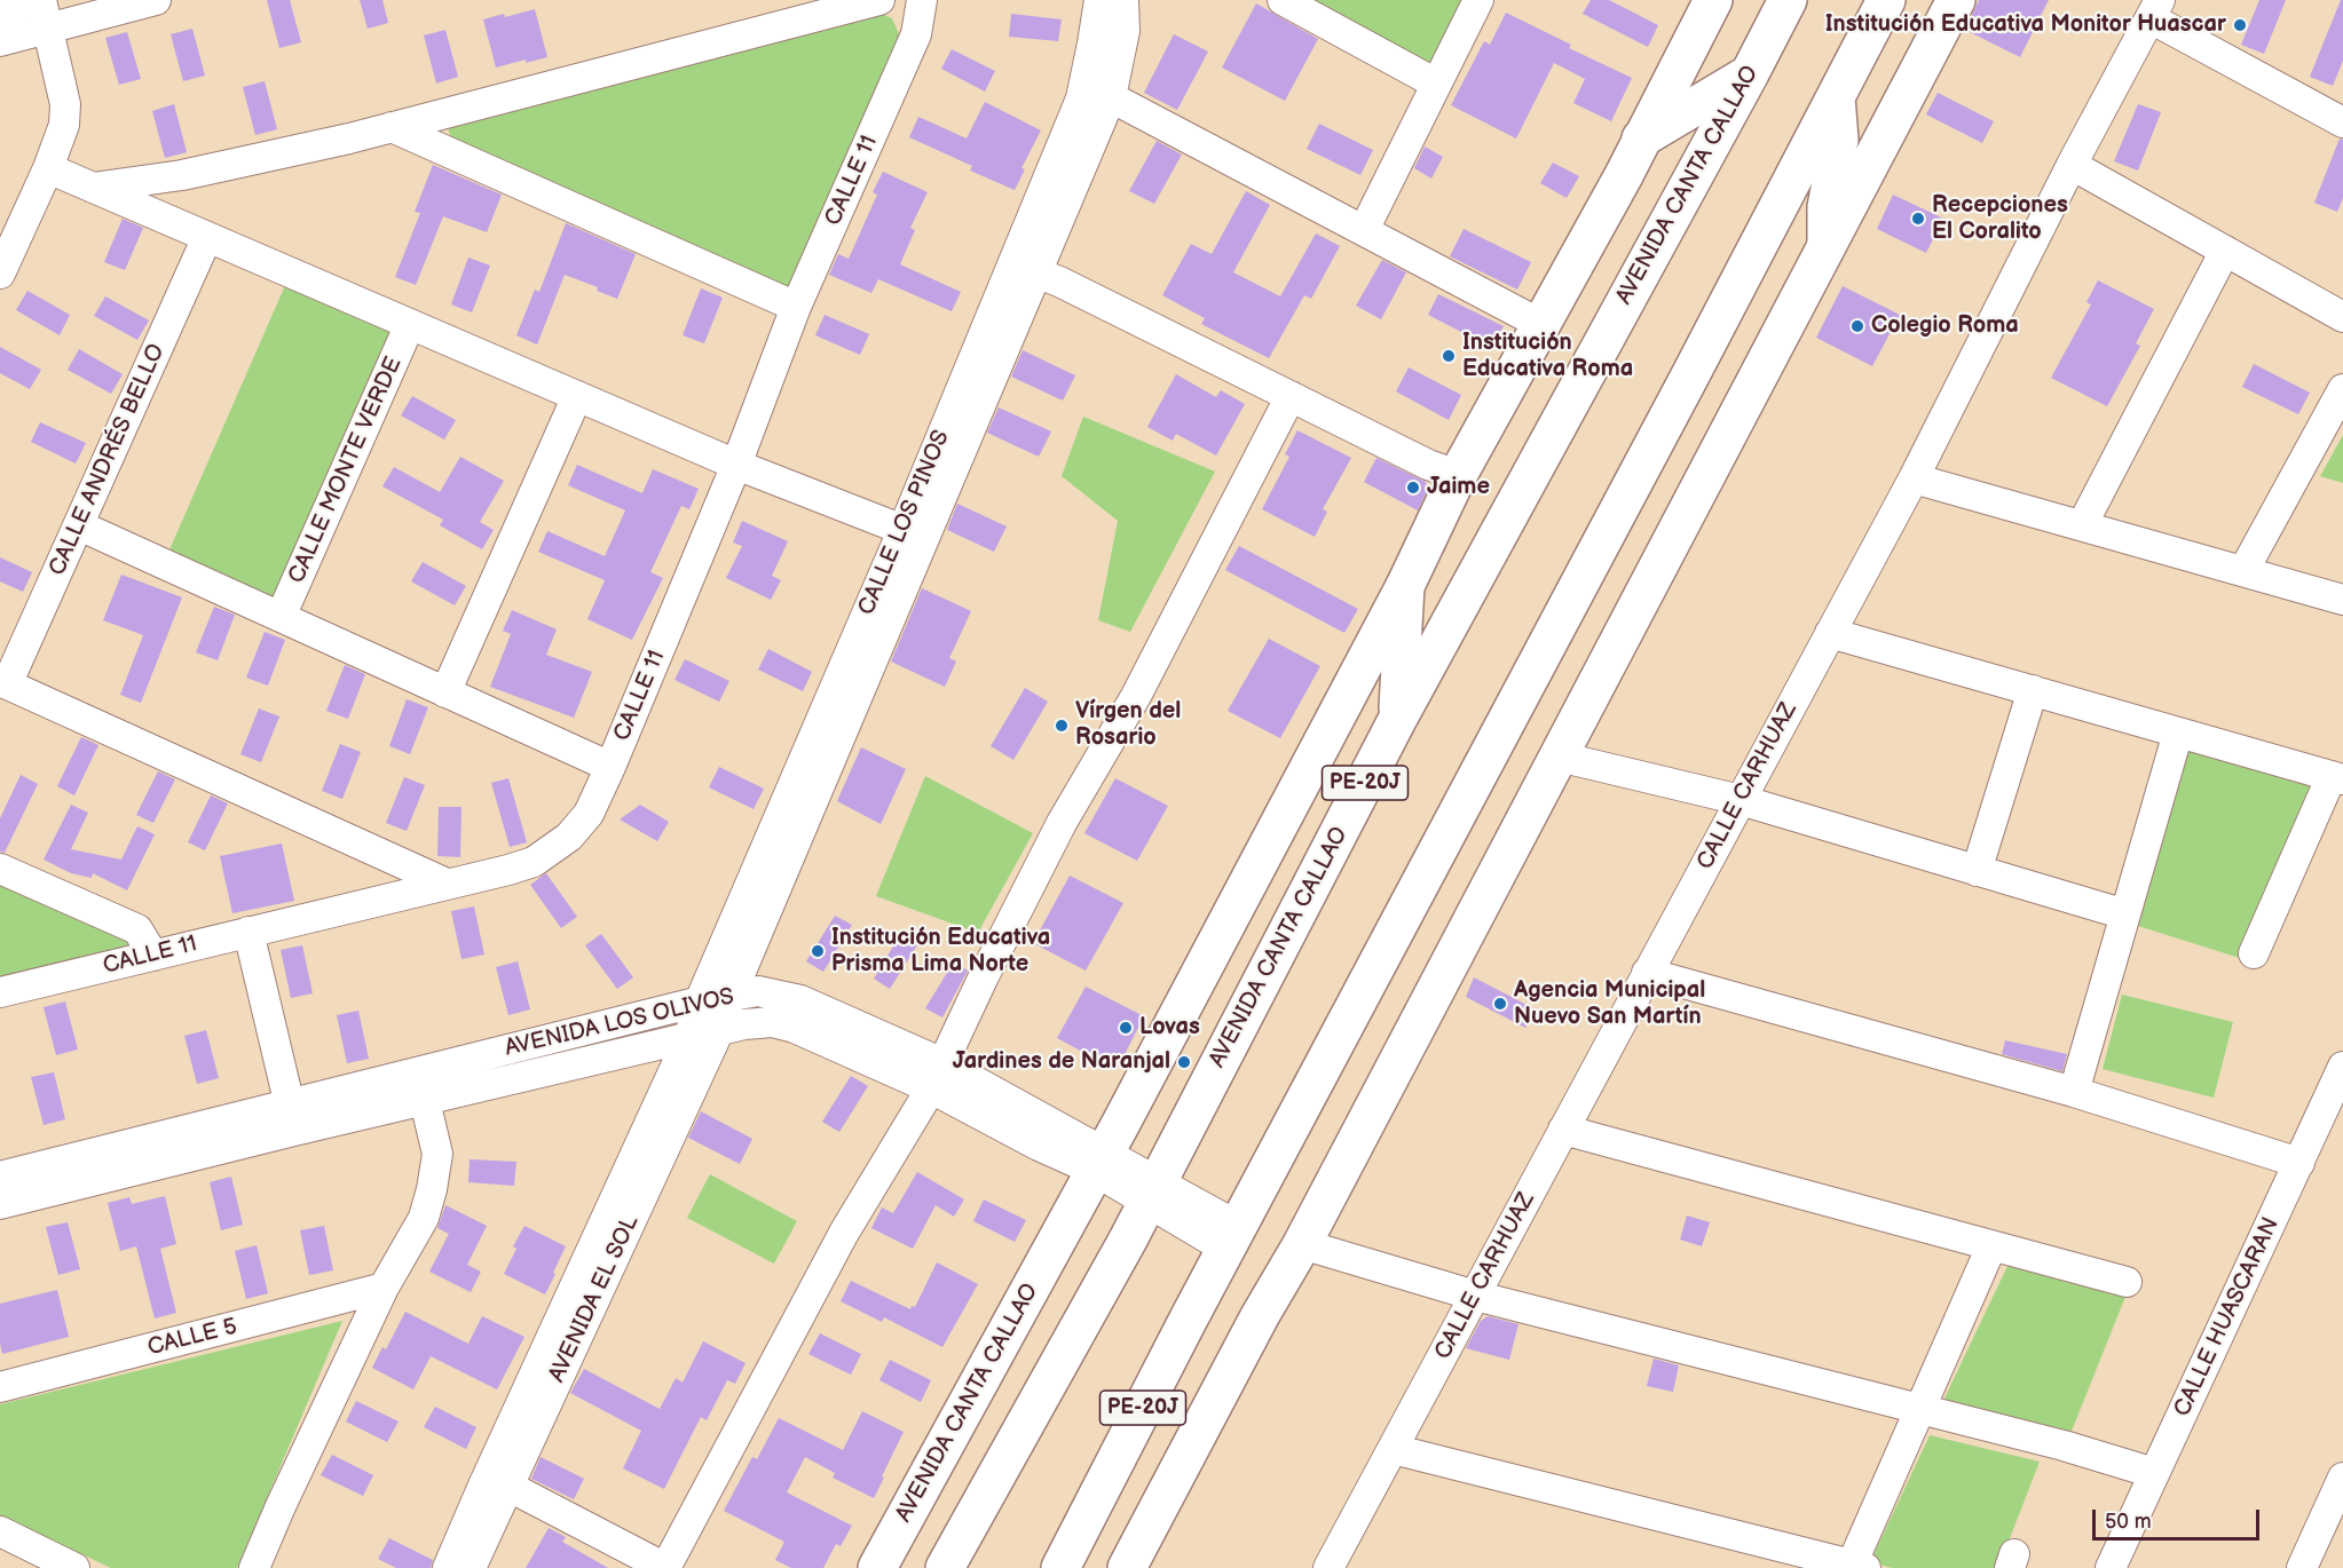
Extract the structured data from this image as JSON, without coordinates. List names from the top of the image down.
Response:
{
  "streets": {
    "main road": ["AVENIDA CANTA CALLAO", "PE-20J"],
    "street": [
      "CALLE 11",
      "CALLE ANDRÉS BELLO",
      "CALLE MONTE VERDE",
      "CALLE LOS PINOS",
      "CALLE CARHUAZ",
      "AVENIDA LOS OLIVOS",
      "AVENIDA EL SOL",
      "CALLE HUASCARAN",
      "CALLE 5"
    ]
  },
  "crossings": [
    ["AVENIDA CANTA CALLAO", "AVENIDA LOS OLIVOS"],
    ["CALLE LOS PINOS", "AVENIDA LOS OLIVOS"],
    ["CALLE LOS PINOS", "AVENIDA EL SOL"],
    ["PE-20J", "AVENIDA LOS OLIVOS"],
    ["AVENIDA LOS OLIVOS", "AVENIDA EL SOL"]
  ],
  "places": [
    "Institución Educativa Monitor Huascar",
    "Recepciones El Coralito",
    "Colegio Roma",
    "Institución Educativa Roma",
    "Jaime",
    "Vírgen del Rosario",
    "Institución Educativa Prisma Lima Norte",
    "Agencia Municipal Nuevo San Martín",
    "Lovas",
    "Jardines de Naranjal"
  ],
  "scale_bar": "50 m"
}
